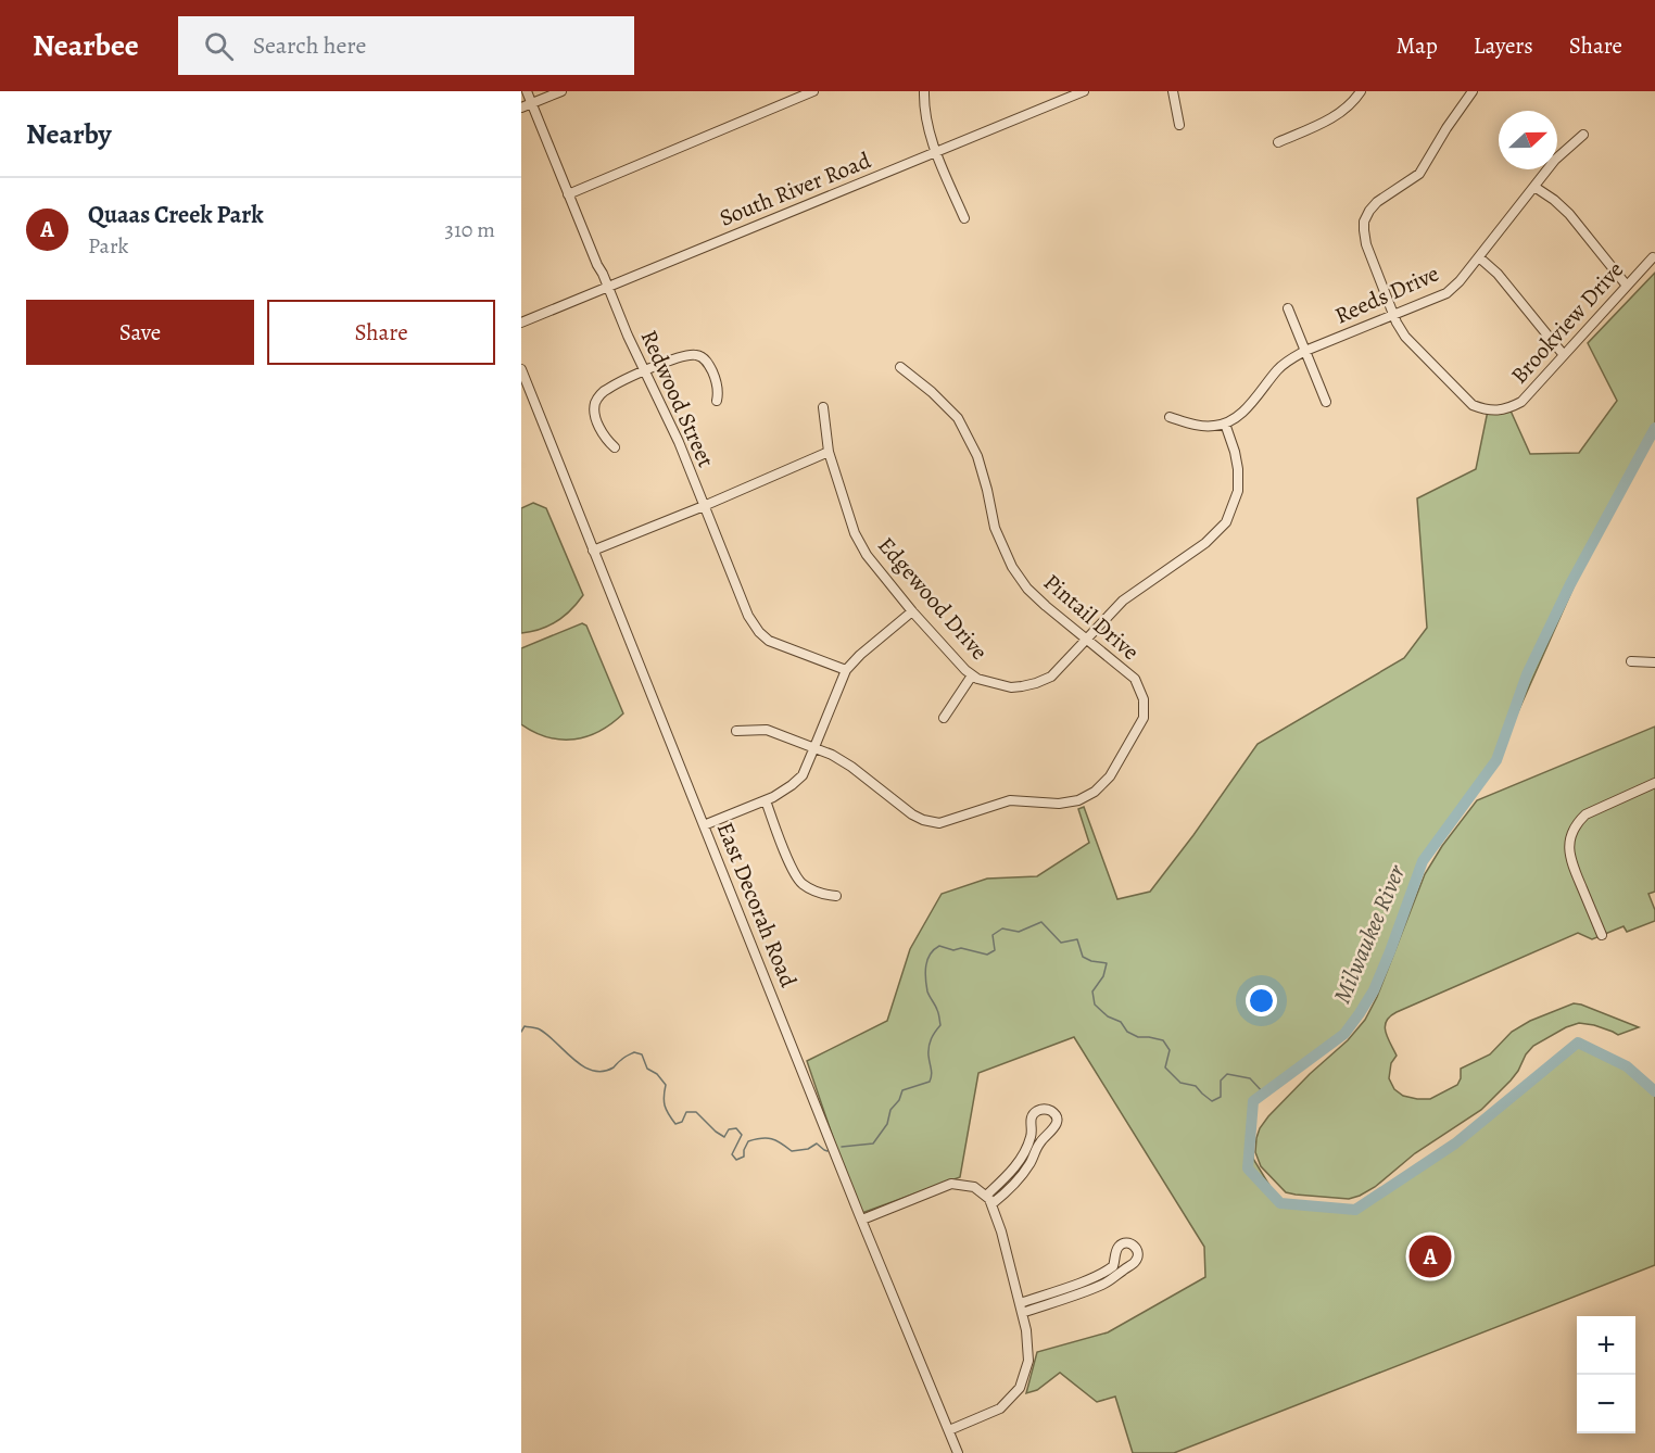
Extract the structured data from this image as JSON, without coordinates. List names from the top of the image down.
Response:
{
  "streets": {
    "street": [
      "South River Road",
      "Reeds Drive",
      "Brookview Drive",
      "Redwood Street",
      "Edgewood Drive",
      "Pintail Drive",
      "East Decorah Road"
    ]
  },
  "crossings": [
    ["South River Road", "Redwood Street"],
    ["Reeds Drive", "Brookview Drive"],
    ["Reeds Drive", "Edgewood Drive"],
    ["Edgewood Drive", "Pintail Drive"]
  ],
  "water": ["Milwaukee River"],
  "north": "right",
  "page": {
    "header": "Nearbee",
    "search": "Search here",
    "nav": ["Map", "Layers", "Share"],
    "heading": "Nearby",
    "list": [
      {
        "mark": "A",
        "name": "Quaas Creek Park",
        "note": "Park",
        "value": "310 m"
      }
    ],
    "buttons": ["Save", "Share"],
    "pins": "A",
    "map_buttons": ["+", "−"]
  }
}
